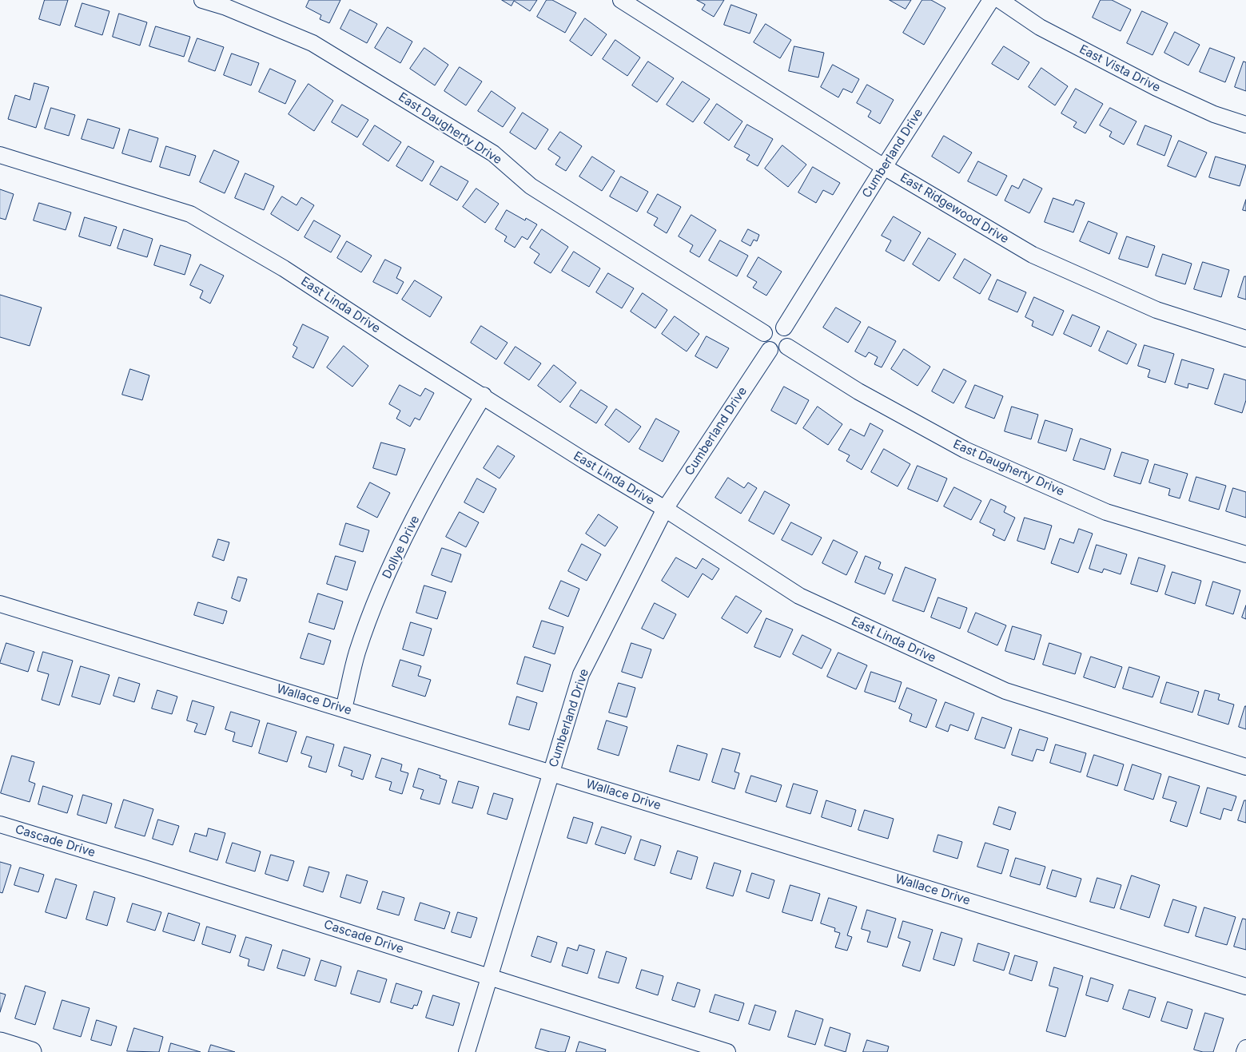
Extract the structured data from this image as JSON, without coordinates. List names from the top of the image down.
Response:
{
  "streets": {
    "street": [
      "East Vista Drive",
      "East Daugherty Drive",
      "Cumberland Drive",
      "East Ridgewood Drive",
      "East Linda Drive",
      "Dollye Drive",
      "Wallace Drive",
      "Cascade Drive"
    ]
  },
  "crossings": [
    ["East Daugherty Drive", "Cumberland Drive"],
    ["Cumberland Drive", "East Ridgewood Drive"],
    ["Cumberland Drive", "East Linda Drive"],
    ["Cumberland Drive", "Wallace Drive"],
    ["Cumberland Drive", "Cascade Drive"],
    ["East Linda Drive", "Dollye Drive"],
    ["Dollye Drive", "Wallace Drive"]
  ]
}
